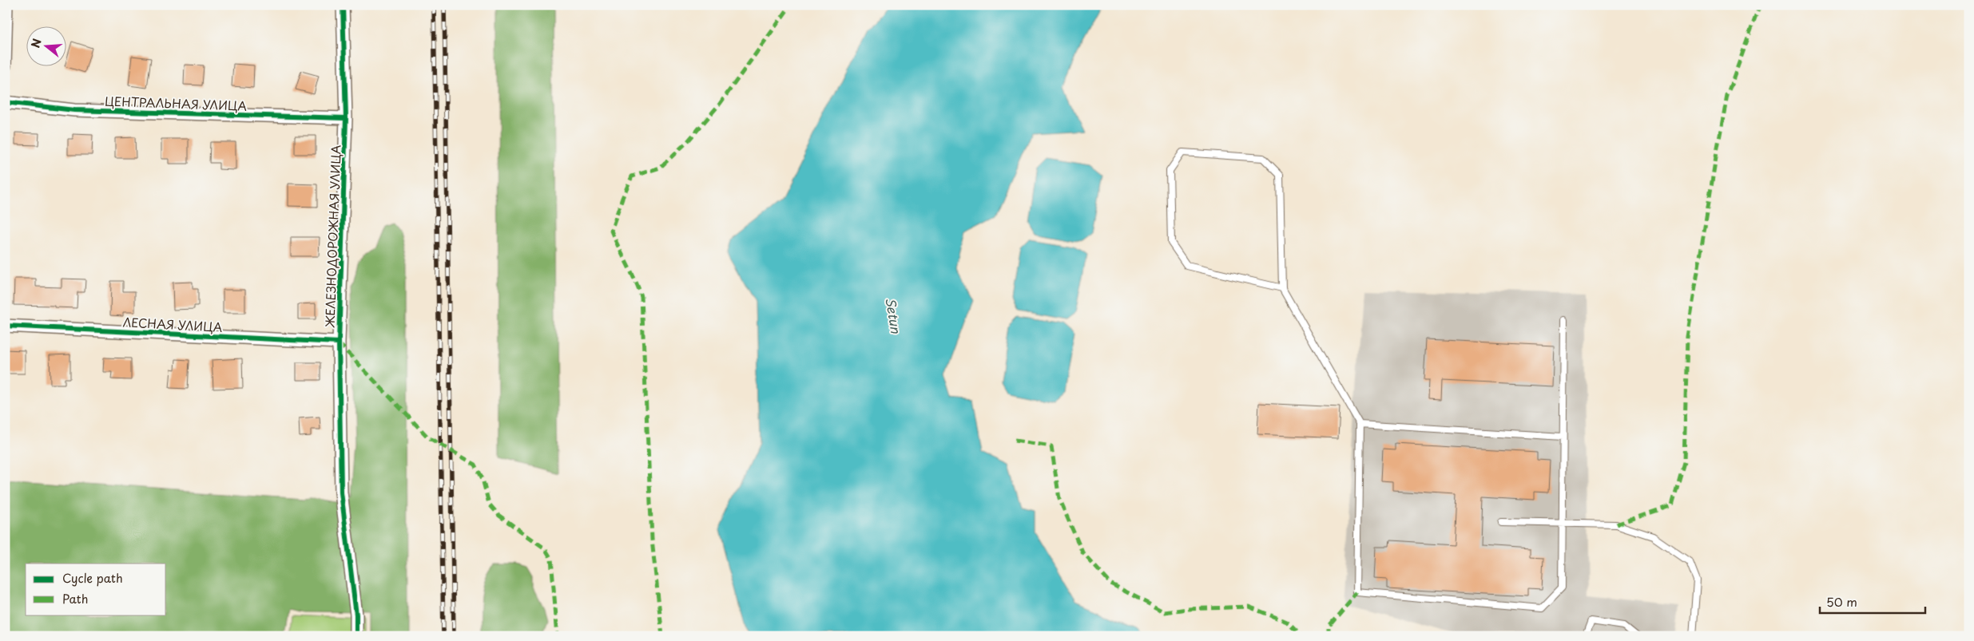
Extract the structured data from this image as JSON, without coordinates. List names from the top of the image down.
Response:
{
  "streets": {
    "street": ["ЦЕНТРАЛЬНАЯ УЛИЦА", "ЖЕЛЕЗНОДОРОЖНАЯ УЛИЦА", "ЛЕСНАЯ УЛИЦА"]
  },
  "crossings": [
    ["ЦЕНТРАЛЬНАЯ УЛИЦА", "ЖЕЛЕЗНОДОРОЖНАЯ УЛИЦА"],
    ["ЖЕЛЕЗНОДОРОЖНАЯ УЛИЦА", "ЛЕСНАЯ УЛИЦА"]
  ],
  "water": ["Setun"],
  "legend": ["Cycle path", "Path"],
  "scale_bar": "50 m",
  "north": "left"
}
